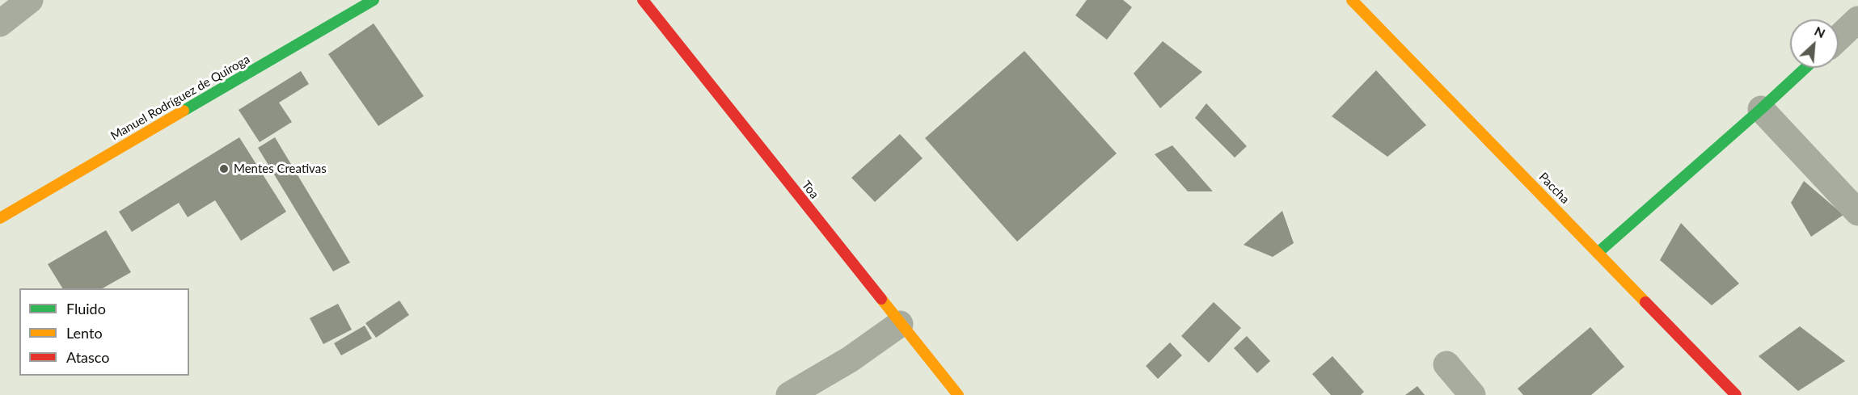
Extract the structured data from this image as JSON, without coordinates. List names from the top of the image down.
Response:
{
  "streets": {
    "street": ["Manuel Rodríguez de Quiroga", "Paccha", "Toa"]
  },
  "places": ["Mentes Creativas"],
  "legend": ["Fluido", "Lento", "Atasco"],
  "north": "top right"
}
